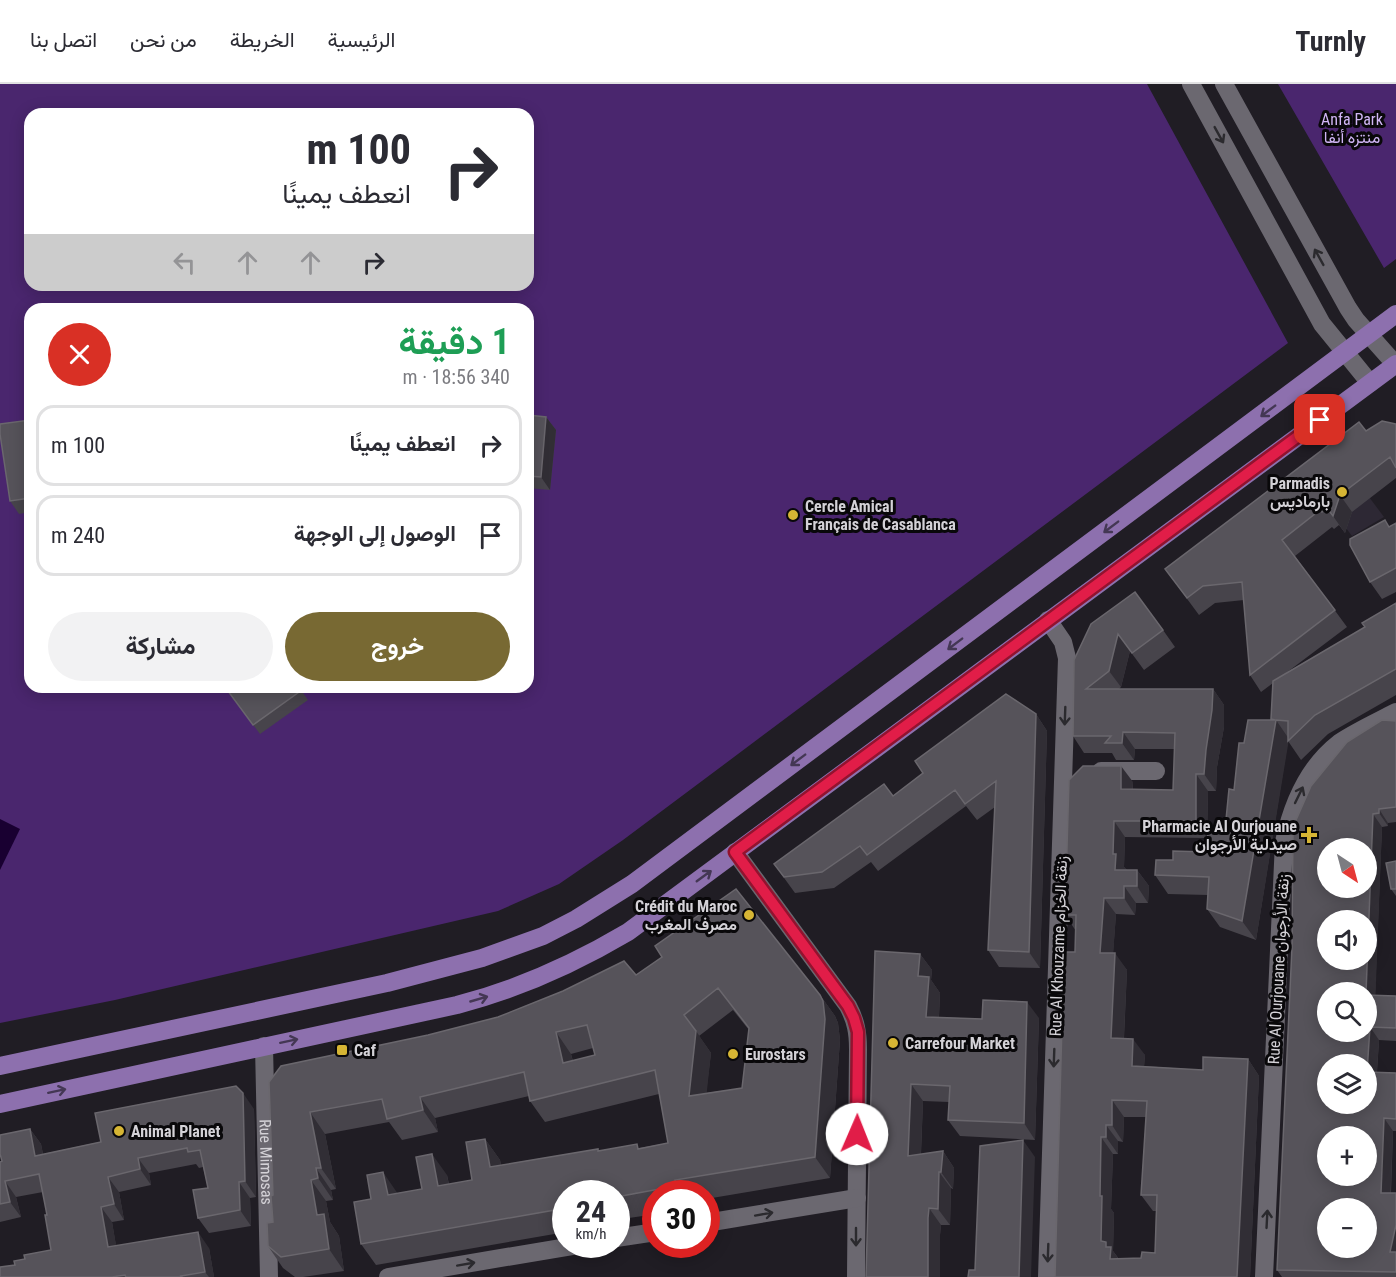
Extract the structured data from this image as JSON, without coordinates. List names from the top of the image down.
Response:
{
  "streets": {
    "street": ["Rue Al Khouzame زنقة الخزام", "Rue Al Ourjouane زنقة الأرجوان", "Rue Mimosas"]
  },
  "one_way": ["Rue Al Khouzame زنقة الخزام", "Rue Al Ourjouane زنقة الأرجوان"],
  "parks": ["Anfa Park منتزه أنفا"],
  "places": {
    "other": [
      "Parmadis بارماديس",
      "Cercle Amical Français de Casablanca",
      "Crédit du Maroc مصرف المغرب",
      "Carrefour Market",
      "Eurostars",
      "Animal Planet"
    ],
    "health": ["Pharmacie Al Ourjouane صيدلية الأرجوان"],
    "transit": ["Caf"]
  },
  "north": "bottom right",
  "page": {
    "header": "Turnly",
    "nav": [
      "الرئيسية",
      "الخريطة",
      "من نحن",
      "اتصل بنا"
    ],
    "turn": ["100 m", "انعطف يمينًا"],
    "heading": ["1 دقيقة", "340 m · 18:56"],
    "list": [
      {
        "name": "انعطف يمينًا",
        "value": "100 m"
      },
      {
        "name": "الوصول إلى الوجهة",
        "value": "240 m"
      }
    ],
    "buttons": ["خروج", "مشاركة"],
    "map_buttons": ["+", "−"],
    "speed": "24 km/h",
    "limit": "30"
  }
}
